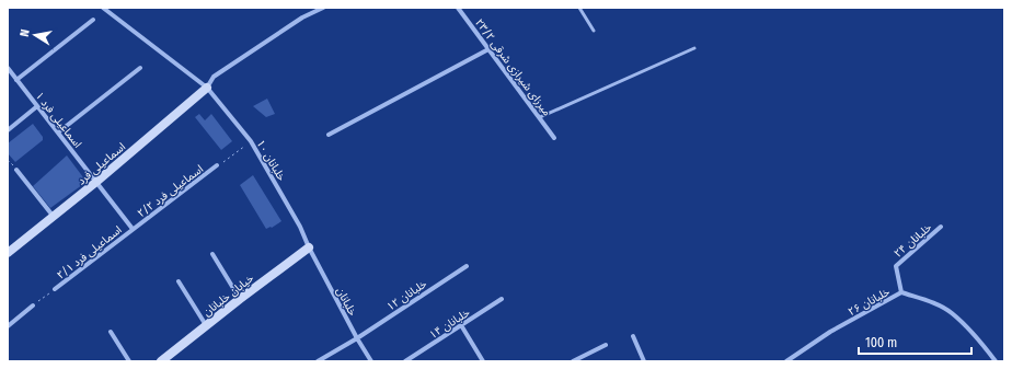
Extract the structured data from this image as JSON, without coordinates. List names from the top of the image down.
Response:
{
  "streets": {
    "street": [
      "۲۳/۲ میرزای شیرازی شرقی",
      "۱ اسماعیلی فرد",
      "۱۰ خلبانان",
      "اسماعیلی فرد",
      "۲/۲ اسماعیلی فرد",
      "۲۴ خلبانان",
      "۲/۱ اسماعیلی فرد",
      "خیابان خلبانان",
      "۱۲ خلبانان",
      "خلبانان",
      "۲۶ خلبانان",
      "۱۴ خلبانان"
    ]
  },
  "crossings": [
    ["۱ اسماعیلی فرد", "اسماعیلی فرد"],
    ["۱ اسماعیلی فرد", "۲/۲ اسماعیلی فرد"],
    ["۱ اسماعیلی فرد", "۲/۱ اسماعیلی فرد"],
    ["۱۰ خلبانان", "اسماعیلی فرد"],
    ["۱۰ خلبانان", "خیابان خلبانان"],
    ["۱۰ خلبانان", "خلبانان"],
    ["۲/۲ اسماعیلی فرد", "۲/۱ اسماعیلی فرد"],
    ["۲۴ خلبانان", "۲۶ خلبانان"],
    ["خیابان خلبانان", "خلبانان"],
    ["۱۲ خلبانان", "خلبانان"]
  ],
  "scale_bar": "100 m",
  "north": "left"
}
